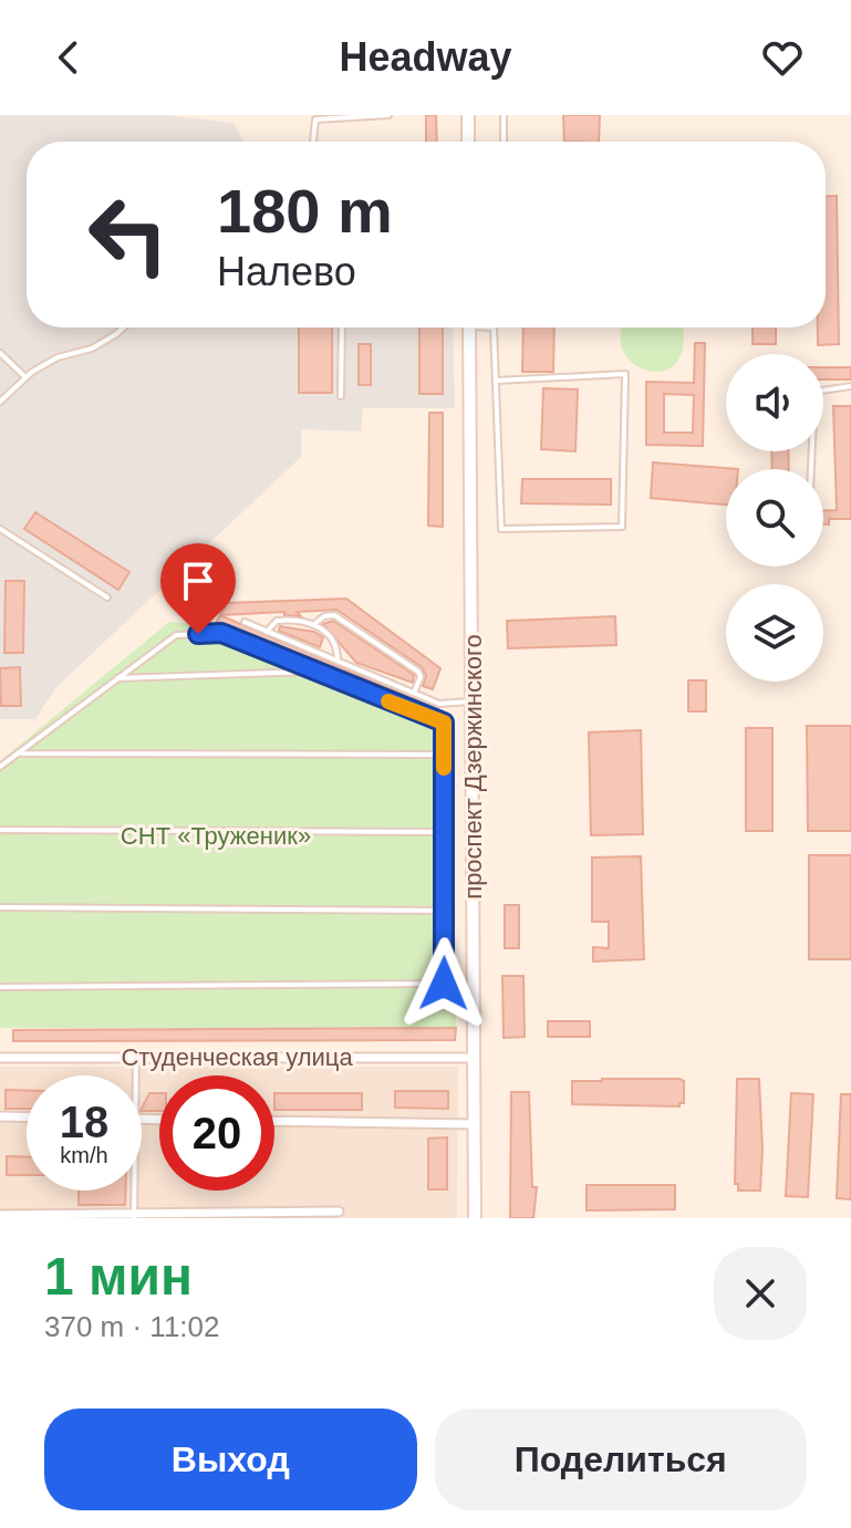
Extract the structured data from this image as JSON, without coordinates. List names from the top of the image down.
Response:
{
  "streets": {
    "main road": ["проспект Дзержинского"],
    "street": ["Студенческая улица"]
  },
  "crossings": [
    ["проспект Дзержинского", "Студенческая улица"]
  ],
  "parks": ["СНТ «Труженик»"],
  "page": {
    "header": "Headway",
    "turn": ["180 m", "Налево"],
    "speed": "18 km/h",
    "limit": "20",
    "heading": ["1 мин", "370 m · 11:02"],
    "buttons": ["Выход", "Поделиться"]
  }
}
